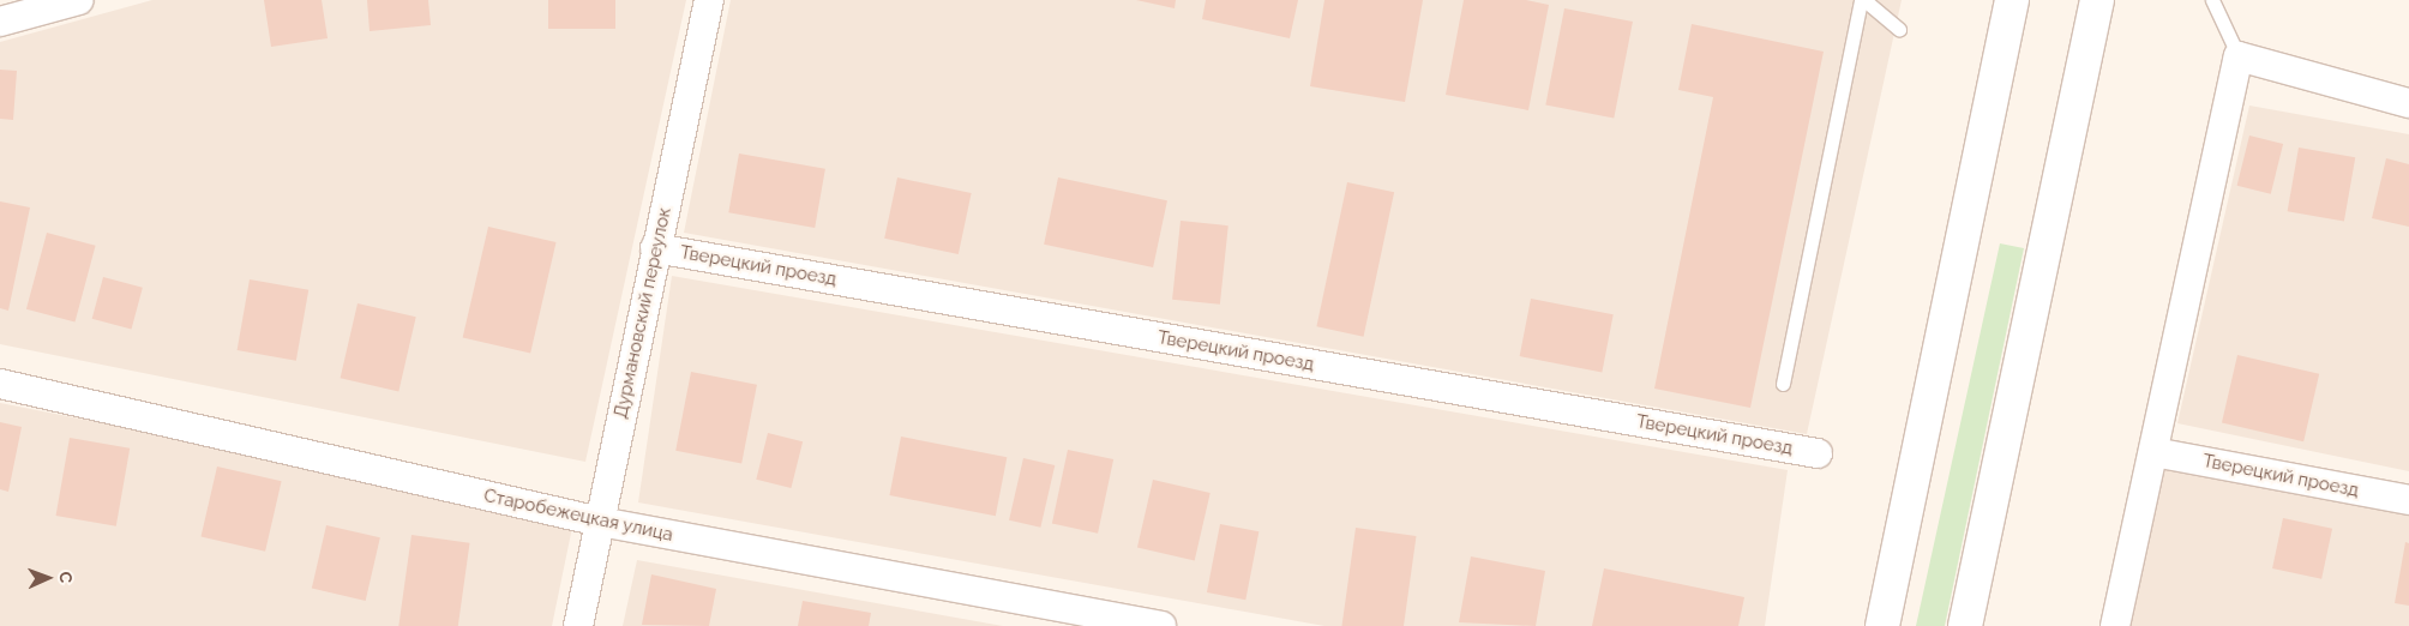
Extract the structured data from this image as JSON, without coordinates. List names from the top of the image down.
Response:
{
  "streets": {
    "street": ["Тверецкий проезд", "Дурмановский переулок", "Старобежецкая улица"]
  },
  "crossings": [
    ["Тверецкий проезд", "Дурмановский переулок"],
    ["Дурмановский переулок", "Старобежецкая улица"]
  ],
  "north": "right"
}
